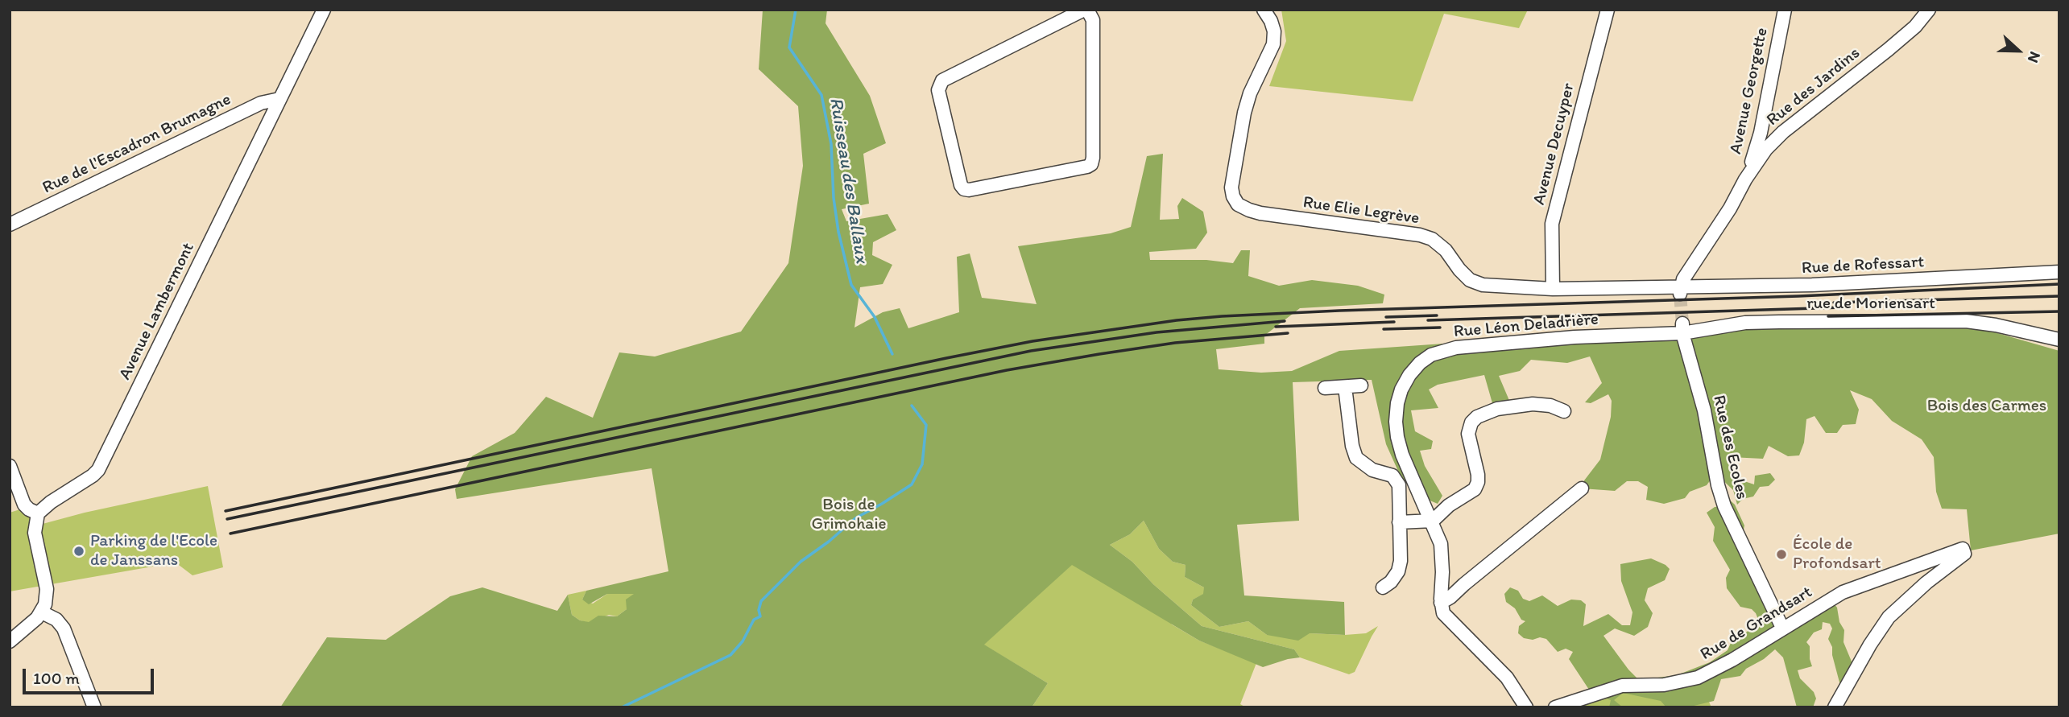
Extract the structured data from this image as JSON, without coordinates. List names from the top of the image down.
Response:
{
  "streets": {
    "street": [
      "Rue des Jardins",
      "Avenue Georgette",
      "Rue de l'Escadron Brumagne",
      "Avenue Decuyper",
      "Rue Elie Legrève",
      "Rue de Rofessart",
      "rue de Moriensart",
      "Avenue Lambermont",
      "Rue Léon Deladrière",
      "Rue des Ecoles",
      "Rue de Grandsart"
    ]
  },
  "crossings": [
    ["Rue des Jardins", "Avenue Georgette"],
    ["Rue des Jardins", "Rue Elie Legrève"],
    ["Rue des Jardins", "Rue de Rofessart"],
    ["Rue de l'Escadron Brumagne", "Avenue Lambermont"],
    ["Avenue Decuyper", "Rue Elie Legrève"],
    ["Rue Elie Legrève", "Rue de Rofessart"],
    ["rue de Moriensart", "Rue Léon Deladrière"],
    ["rue de Moriensart", "Rue des Ecoles"],
    ["Rue Léon Deladrière", "Rue des Ecoles"],
    ["Rue des Ecoles", "Rue de Grandsart"]
  ],
  "water": ["Ruisseau des Ballaux"],
  "parks": ["Bois des Carmes", "Bois de Grimohaie"],
  "places": ["Parking de l'Ecole de Janssans", "École de Profondsart"],
  "scale_bar": "100 m",
  "north": "right"
}
